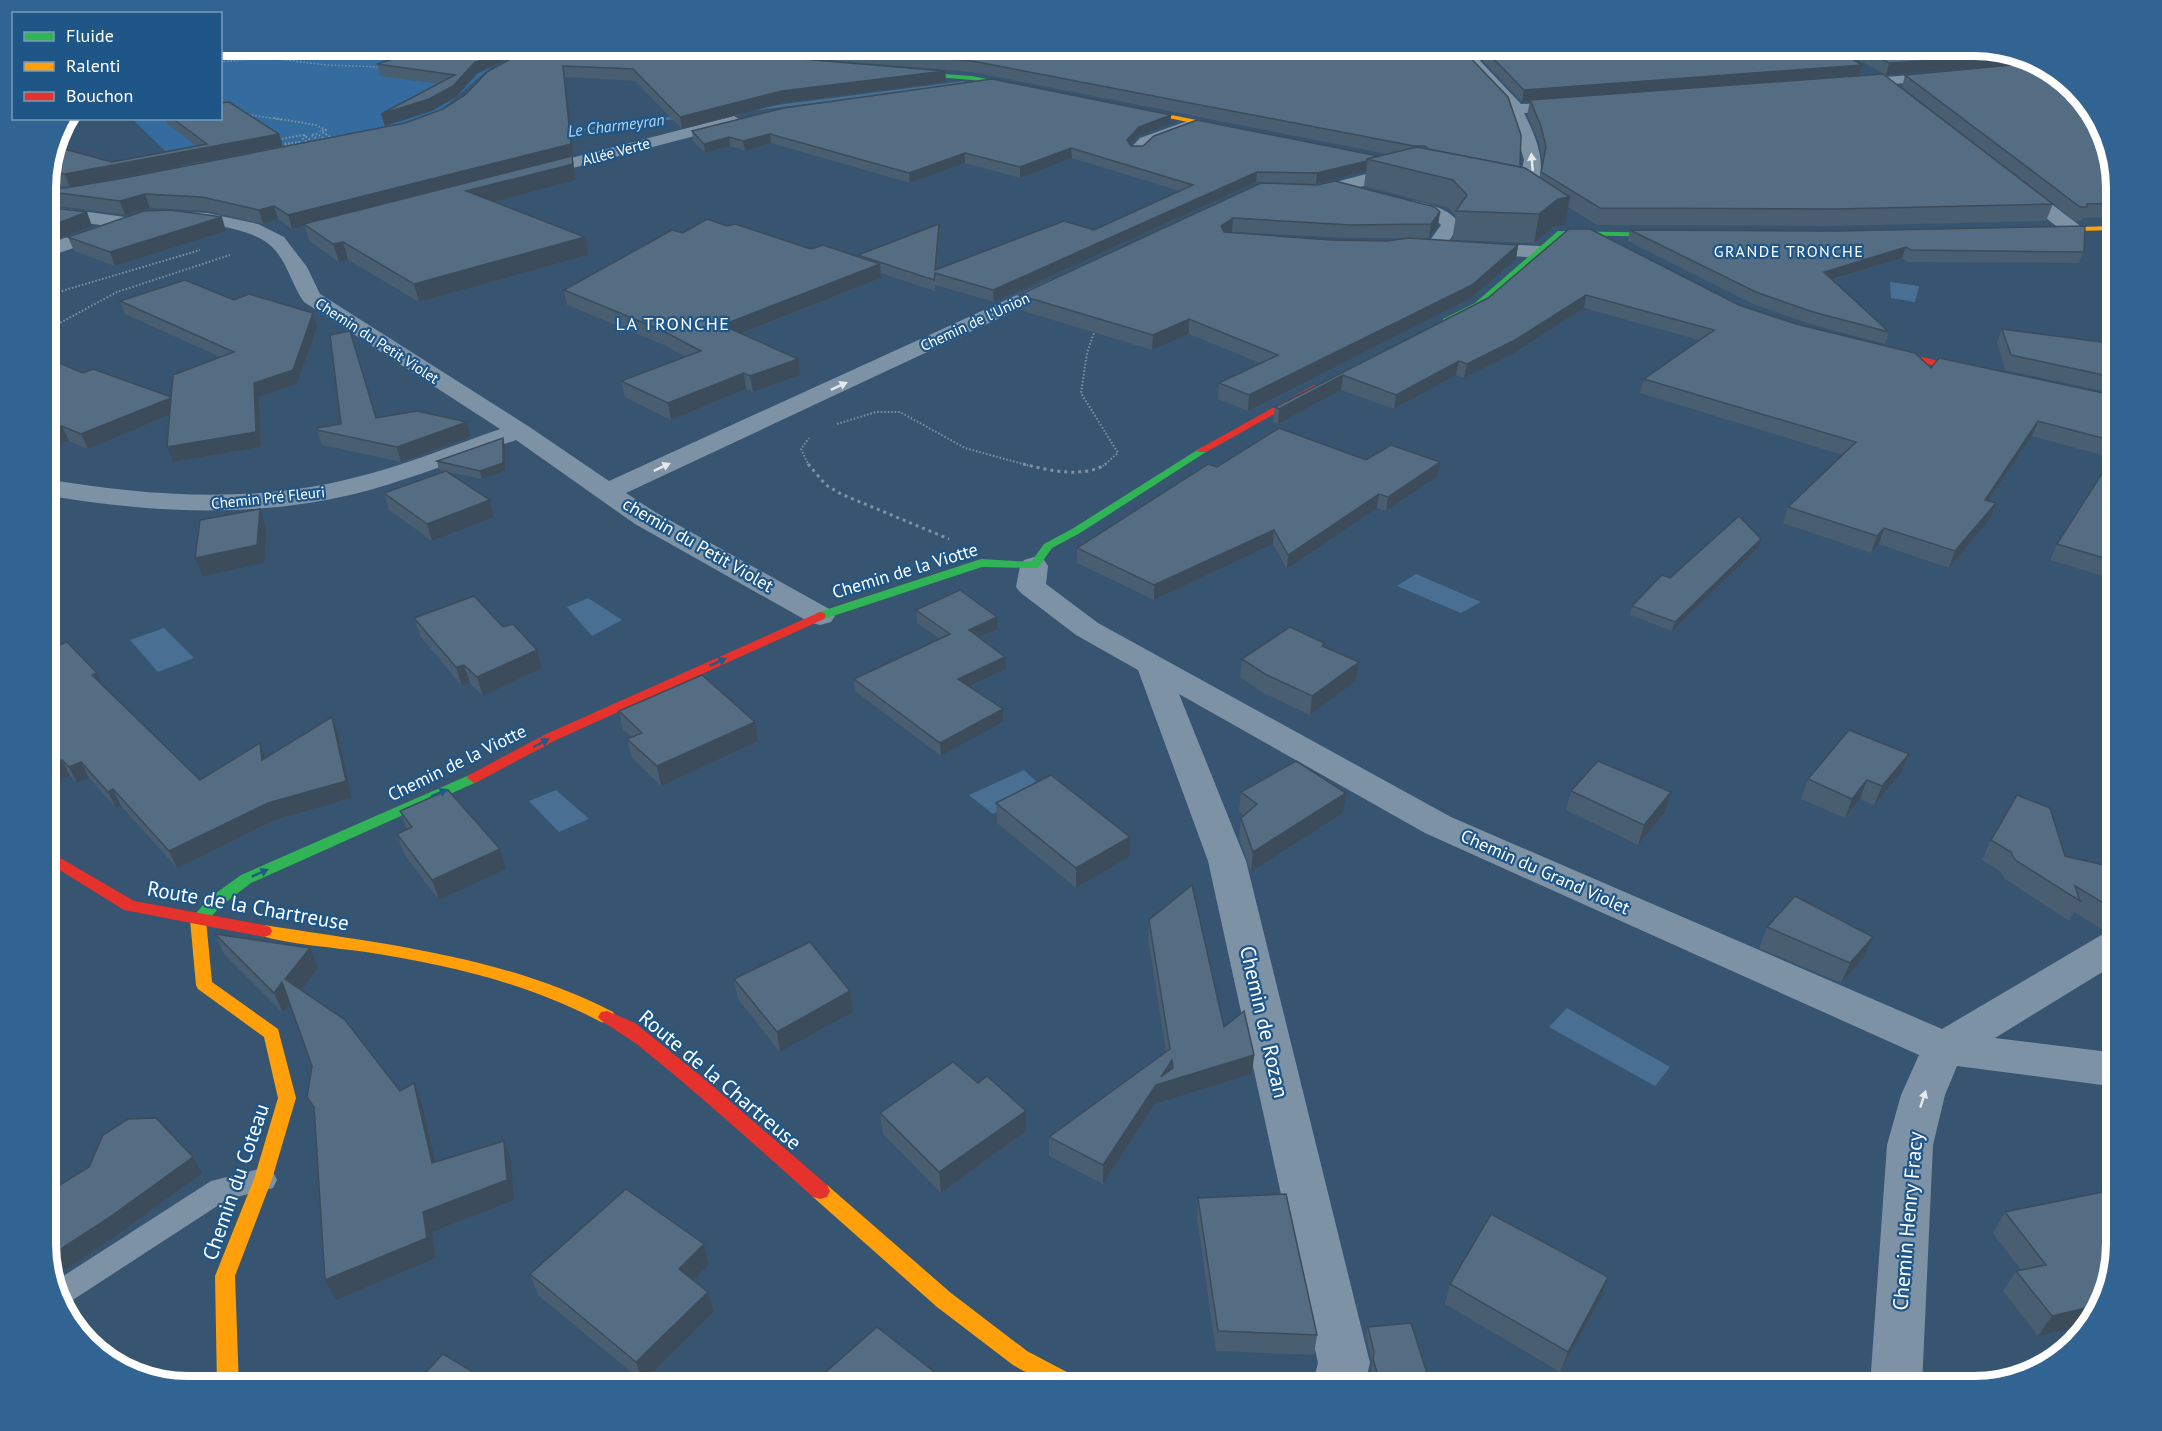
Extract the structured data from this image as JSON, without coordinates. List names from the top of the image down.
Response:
{
  "streets": {
    "street": [
      "Allée Verte",
      "Chemin de l'Union",
      "Chemin du Petit Violet",
      "Chemin Pré Fleuri",
      "chemin du Petit Violet",
      "Chemin de la Viotte",
      "Chemin du Grand Violet",
      "Route de la Chartreuse",
      "Chemin de Rozan",
      "Chemin du Coteau",
      "Chemin Henry Fracy"
    ]
  },
  "crossings": [
    ["Chemin de l'Union", "chemin du Petit Violet"],
    ["Chemin du Petit Violet", "Chemin Pré Fleuri"],
    ["Chemin du Petit Violet", "chemin du Petit Violet"],
    ["Chemin Pré Fleuri", "chemin du Petit Violet"],
    ["chemin du Petit Violet", "Chemin de la Viotte"],
    ["Chemin de la Viotte", "Chemin du Grand Violet"],
    ["Chemin de la Viotte", "Route de la Chartreuse"],
    ["Chemin de la Viotte", "Chemin du Coteau"],
    ["Chemin du Grand Violet", "Chemin de Rozan"],
    ["Chemin du Grand Violet", "Chemin Henry Fracy"],
    ["Route de la Chartreuse", "Chemin du Coteau"]
  ],
  "one_way": ["Chemin de la Viotte", "Chemin Henry Fracy"],
  "districts": ["GRANDE TRONCHE", "LA TRONCHE"],
  "water": ["Le Charmeyran"],
  "legend": ["Fluide", "Ralenti", "Bouchon"]
}
